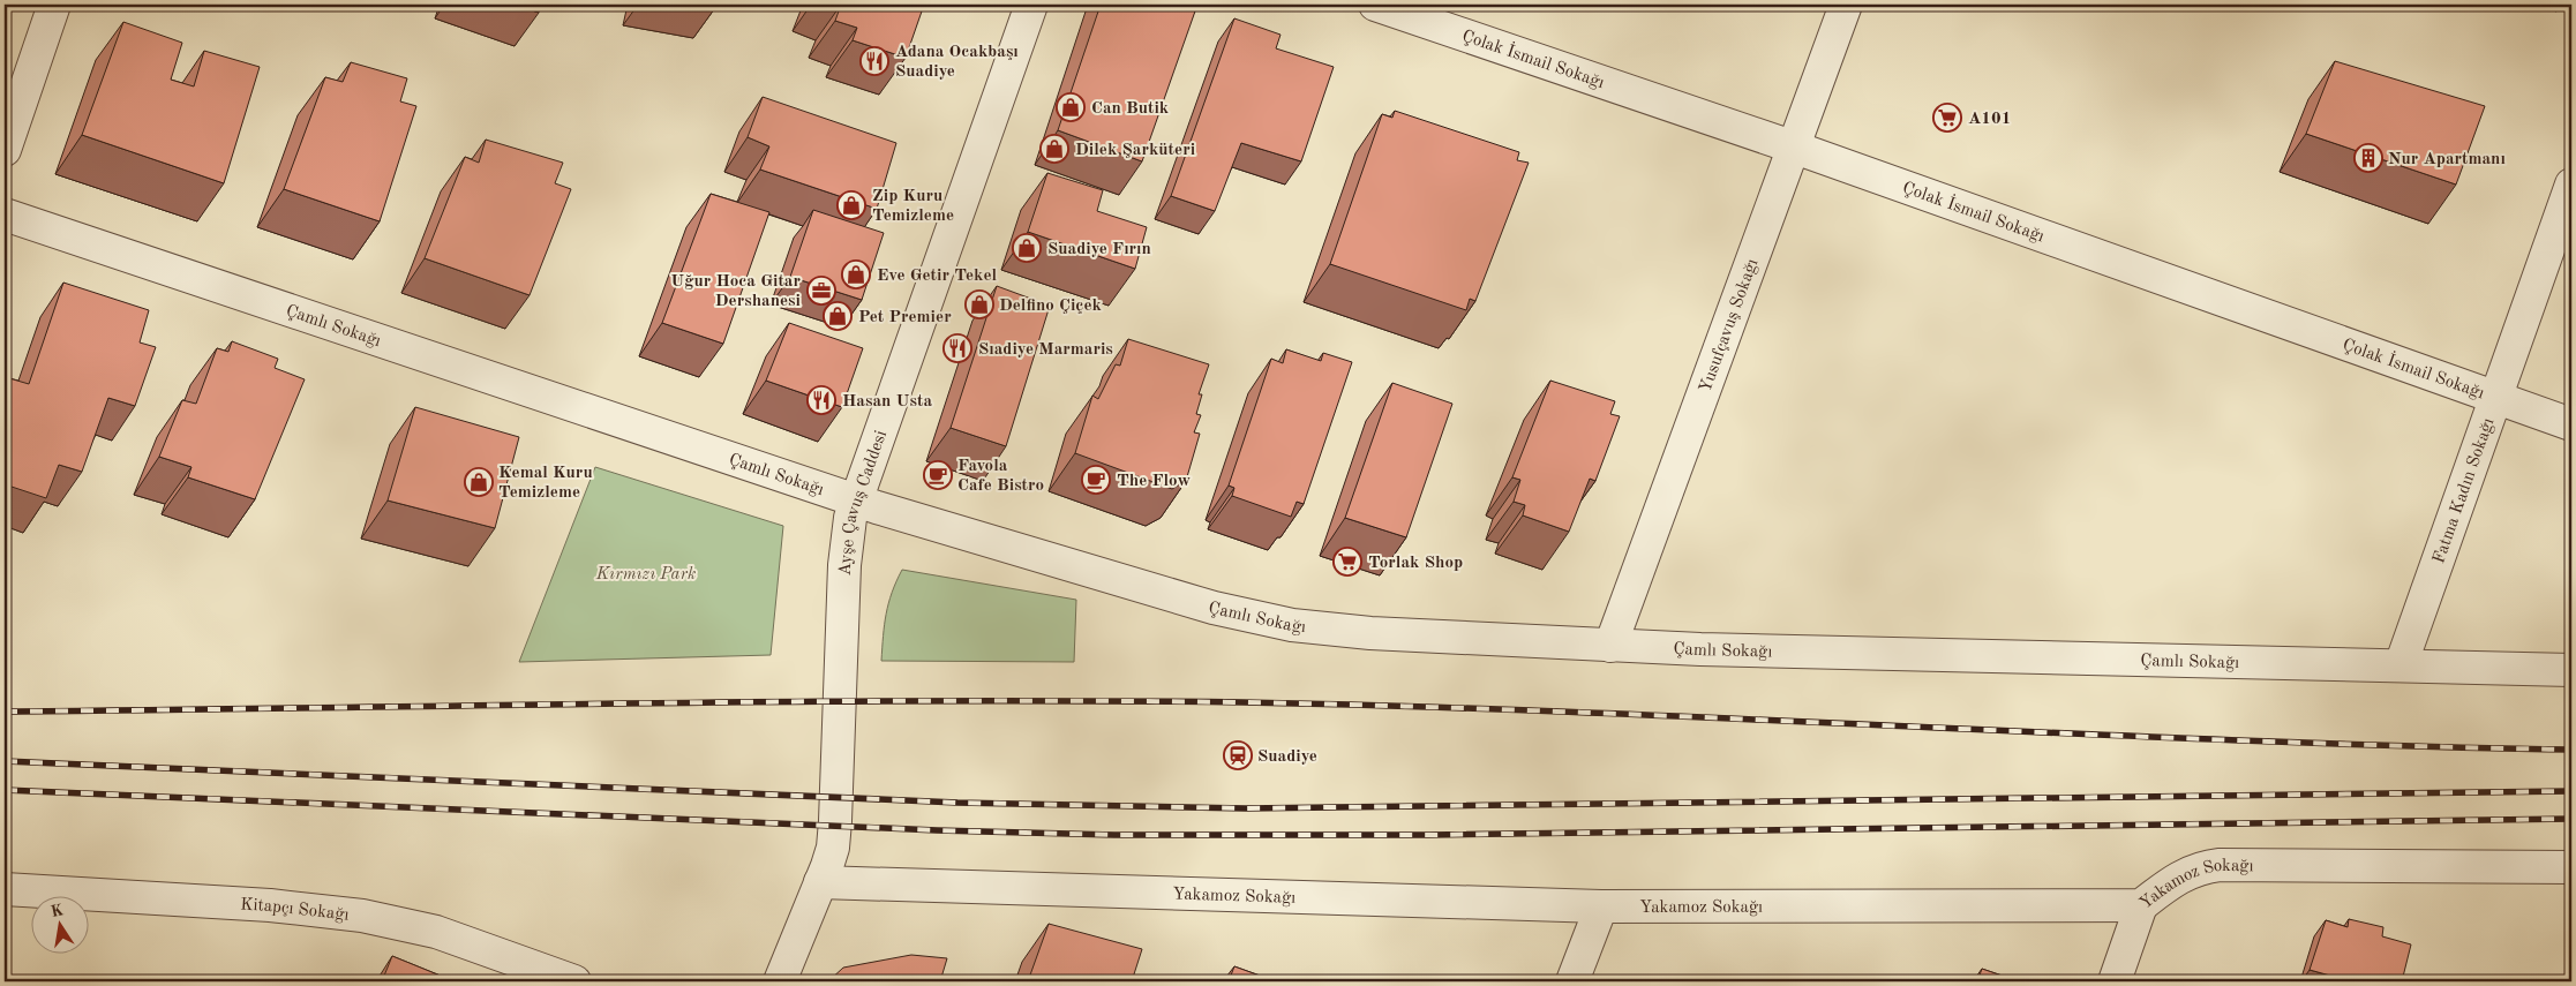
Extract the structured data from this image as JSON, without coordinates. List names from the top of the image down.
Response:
{
  "streets": {
    "street": [
      "Çolak İsmail Sokağı",
      "Çamlı Sokağı",
      "Yusufçavuş Sokağı",
      "Fatma Kadın Sokağı",
      "Ayşe Çavuş Caddesi",
      "Yakamoz Sokağı",
      "Kitapçı Sokağı"
    ]
  },
  "crossings": [
    ["Çolak İsmail Sokağı", "Yusufçavuş Sokağı"],
    ["Çolak İsmail Sokağı", "Fatma Kadın Sokağı"],
    ["Çamlı Sokağı", "Yusufçavuş Sokağı"],
    ["Çamlı Sokağı", "Fatma Kadın Sokağı"],
    ["Çamlı Sokağı", "Ayşe Çavuş Caddesi"],
    ["Ayşe Çavuş Caddesi", "Yakamoz Sokağı"]
  ],
  "parks": ["Kırmızı Park"],
  "places": {
    "restaurant": ["Adana Ocakbaşı Suadiye", "Sıadiye Marmaris", "Hasan Usta"],
    "shop": [
      "Can Butik",
      "Dilek Şarküteri",
      "Zip Kuru Temizleme",
      "Suadiye Fırın",
      "Eve Getir Tekel",
      "Delfino Çiçek",
      "Pet Premier",
      "Kemal Kuru Temizleme"
    ],
    "supermarket": ["A101", "Torlak Shop"],
    "building": ["Nur Apartmanı"],
    "office": ["Uğur Hoca Gitar Dershanesi"],
    "cafe": ["Favola Cafe Bistro", "The Flow"],
    "station": ["Suadiye"]
  },
  "north": "top"
}
